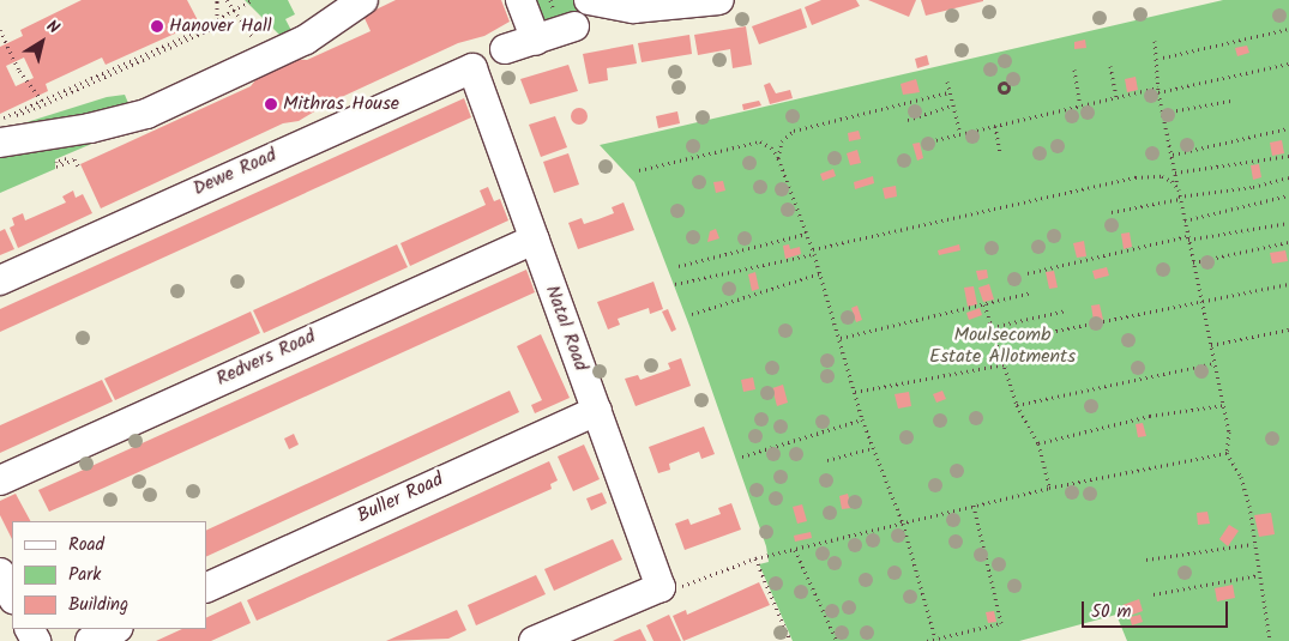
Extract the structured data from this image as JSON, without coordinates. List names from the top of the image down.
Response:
{
  "streets": {
    "street": [
      "Dewe Road",
      "Natal Road",
      "Redvers Road",
      "Buller Road"
    ]
  },
  "crossings": [
    ["Dewe Road", "Natal Road"],
    ["Natal Road", "Redvers Road"],
    ["Natal Road", "Buller Road"]
  ],
  "parks": ["Moulsecomb Estate Allotments"],
  "places": ["Hanover Hall", "Mithras House"],
  "legend": ["Road", "Park", "Building"],
  "scale_bar": "50 m",
  "north": "top right"
}
